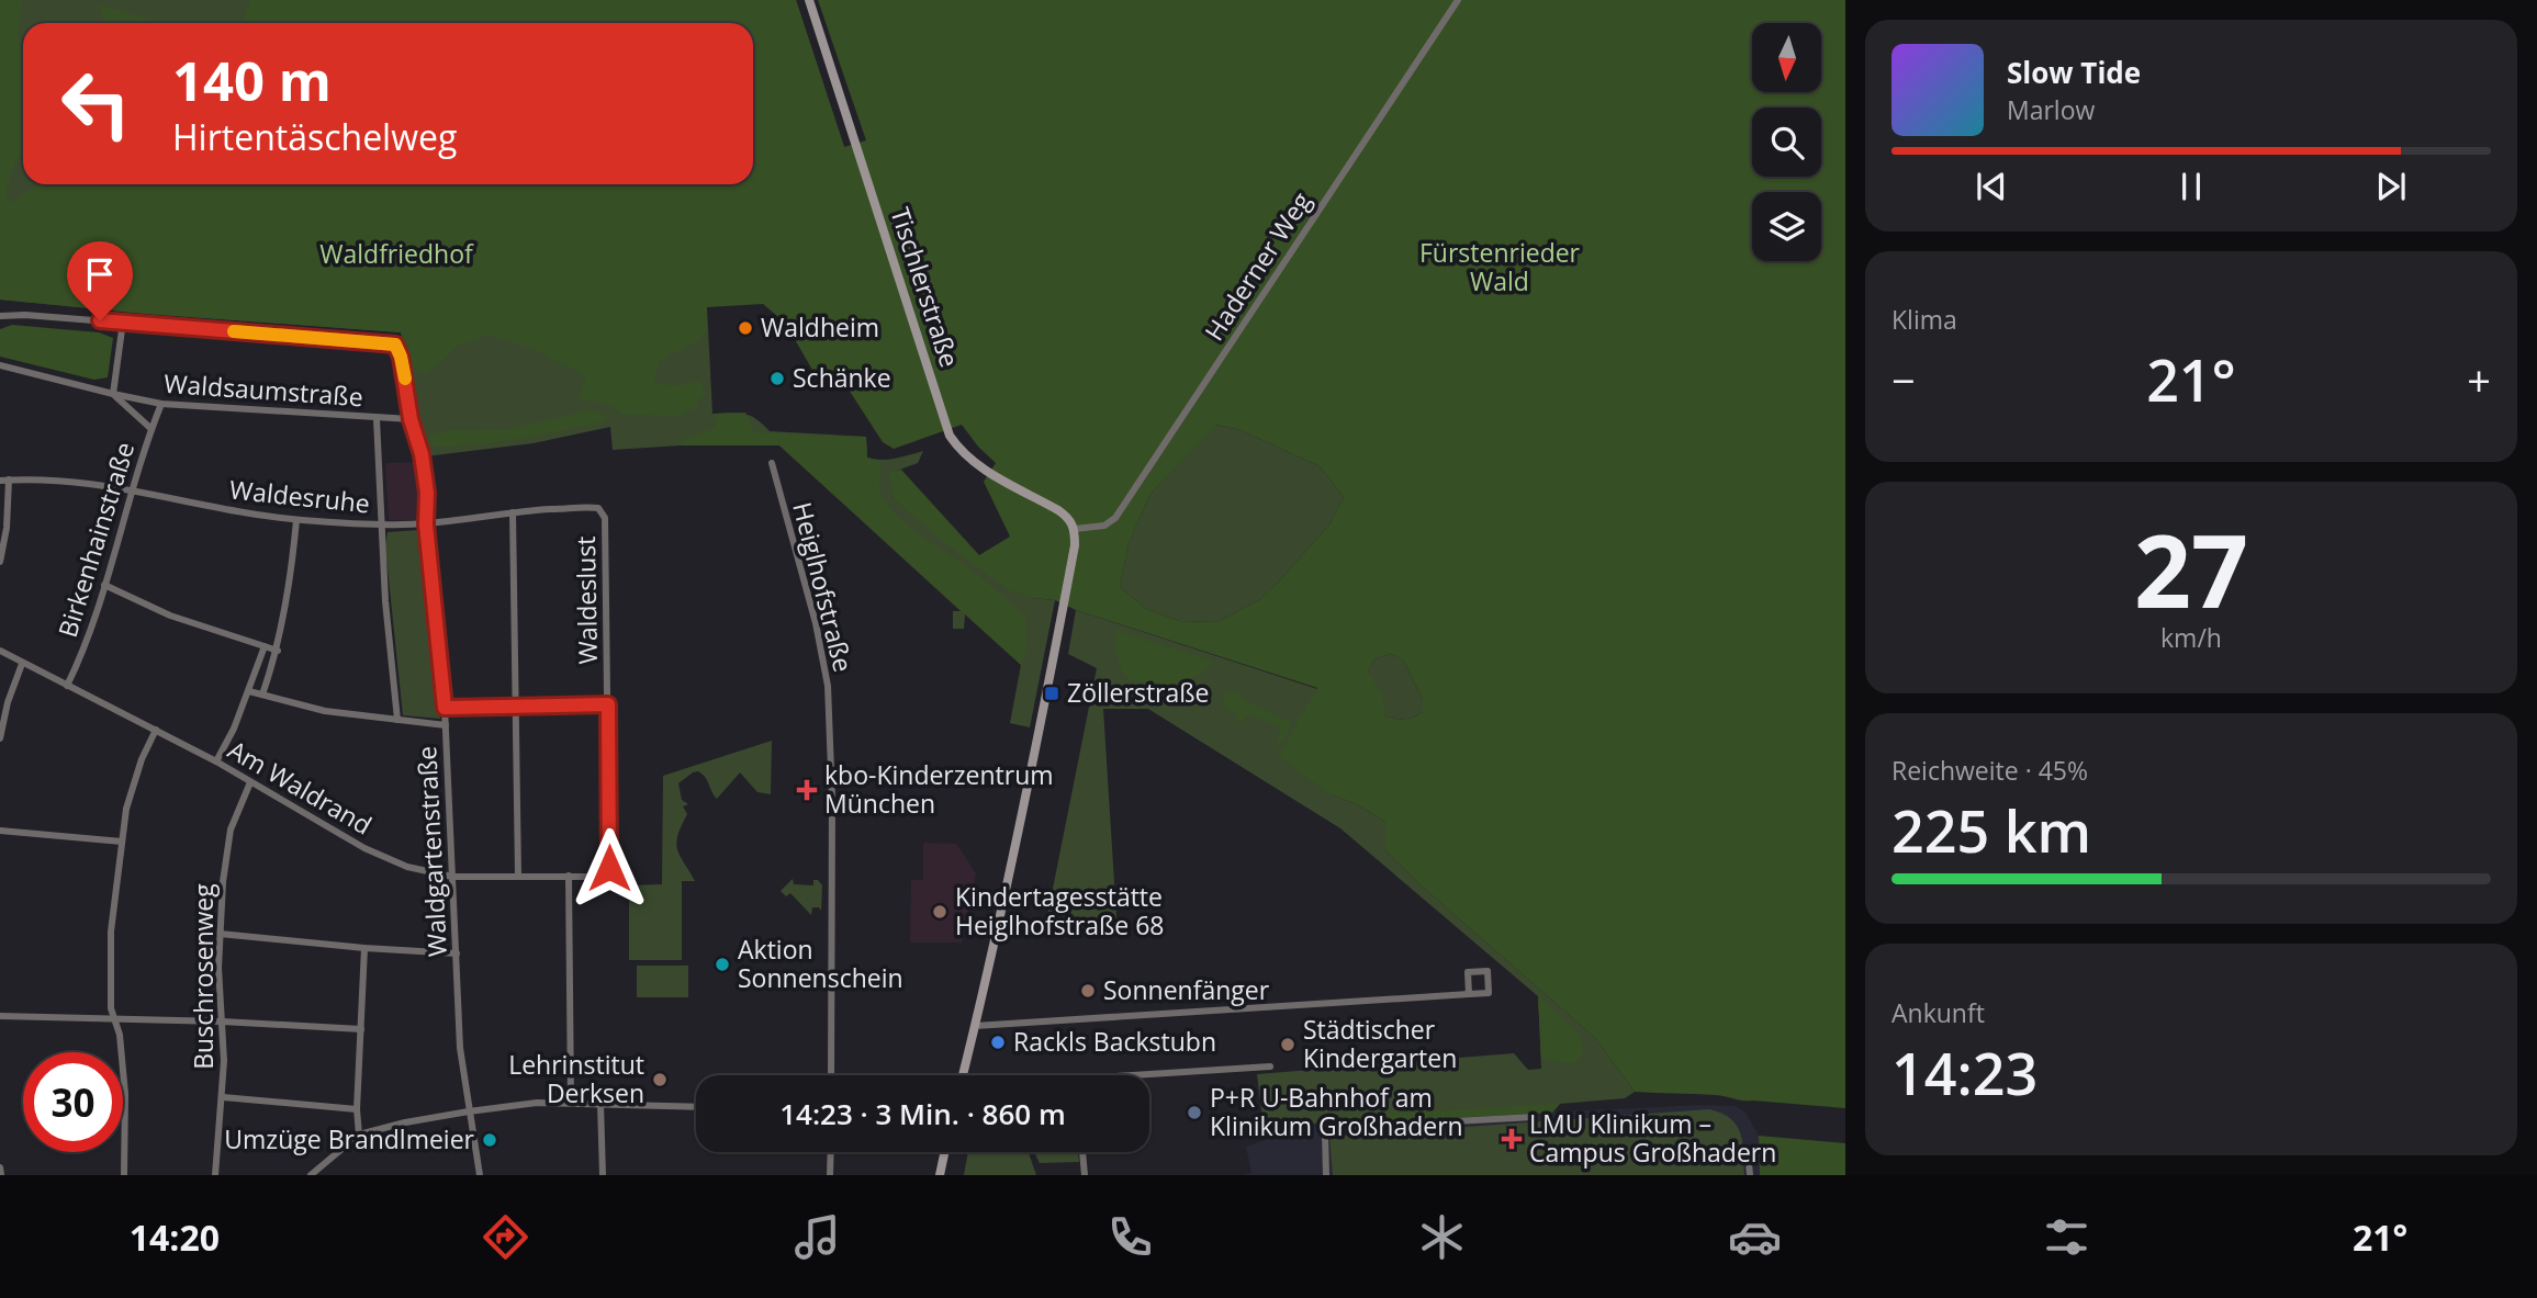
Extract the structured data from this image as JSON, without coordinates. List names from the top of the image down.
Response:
{
  "streets": {
    "street": [
      "Haderner Weg",
      "Tischlerstraße",
      "Waldsaumstraße",
      "Waldesruhe",
      "Birkenhainstraße",
      "Heiglhofstraße",
      "Waldeslust",
      "Am Waldrand",
      "Waldgartenstraße",
      "Buschrosenweg"
    ]
  },
  "crossings": [
    ["Haderner Weg", "Tischlerstraße"],
    ["Waldsaumstraße", "Birkenhainstraße"],
    ["Waldsaumstraße", "Waldgartenstraße"],
    ["Waldesruhe", "Birkenhainstraße"],
    ["Waldesruhe", "Waldeslust"],
    ["Waldesruhe", "Waldgartenstraße"],
    ["Birkenhainstraße", "Am Waldrand"],
    ["Waldeslust", "Am Waldrand"],
    ["Am Waldrand", "Waldgartenstraße"],
    ["Am Waldrand", "Buschrosenweg"]
  ],
  "parks": ["Fürstenrieder Wald", "Waldfriedhof"],
  "places": {
    "other": [
      "Waldheim",
      "Schänke",
      "Kindertagesstätte Heiglhofstraße 68",
      "Aktion Sonnenschein",
      "Sonnenfänger",
      "Rackls Backstubn",
      "Städtischer Kindergarten",
      "Lehrinstitut Derksen",
      "P+R U-Bahnhof am Klinikum Großhadern",
      "Umzüge Brandlmeier"
    ],
    "transit": ["Zöllerstraße"],
    "health": ["kbo-Kinderzentrum München", "LMU Klinikum – Campus Großhadern"]
  },
  "north": "bottom",
  "page": {
    "turn": ["140 m", "Hirtentäschelweg"],
    "song": ["Slow Tide", "Marlow"],
    "tile": [
      "Klima",
      ["27", "km/h"],
      ["Reichweite · 45%", "225 km"],
      ["Ankunft", "14:23"]
    ],
    "heat": ["−", "21°", "+"],
    "limit": "30",
    "trip": "14:23 · 3 Min. · 860 m",
    "tabs": ["14:20", "21°"]
  }
}
